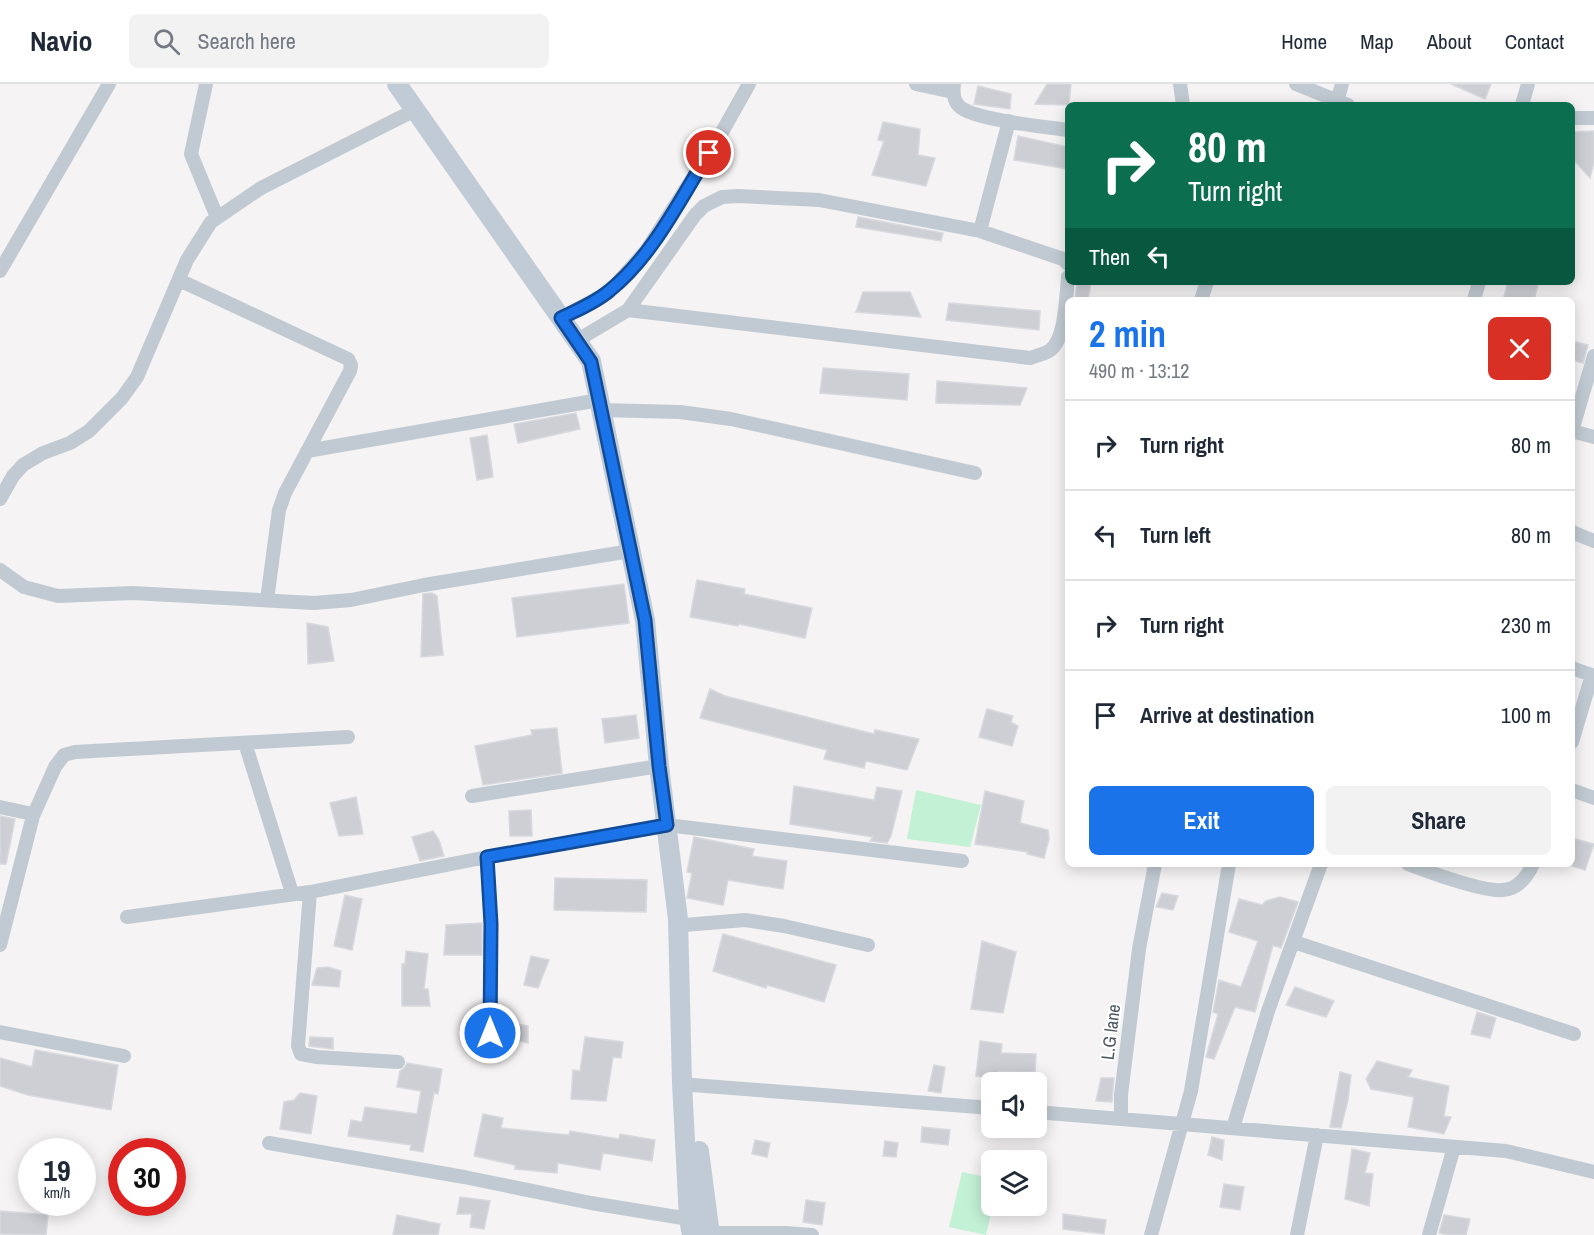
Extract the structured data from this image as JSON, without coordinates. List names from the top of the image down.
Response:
{
  "streets": {
    "street": ["L.G lane"]
  },
  "page": {
    "header": "Navio",
    "search": "Search here",
    "nav": [
      "Home",
      "Map",
      "About",
      "Contact"
    ],
    "turn": ["80 m", "Turn right"],
    "then": "Then",
    "heading": ["2 min", "490 m · 13:12"],
    "list": [
      {
        "name": "Turn right",
        "value": "80 m"
      },
      {
        "name": "Turn left",
        "value": "80 m"
      },
      {
        "name": "Turn right",
        "value": "230 m"
      },
      {
        "name": "Arrive at destination",
        "value": "100 m"
      }
    ],
    "buttons": ["Exit", "Share"],
    "speed": "19 km/h",
    "limit": "30"
  }
}
